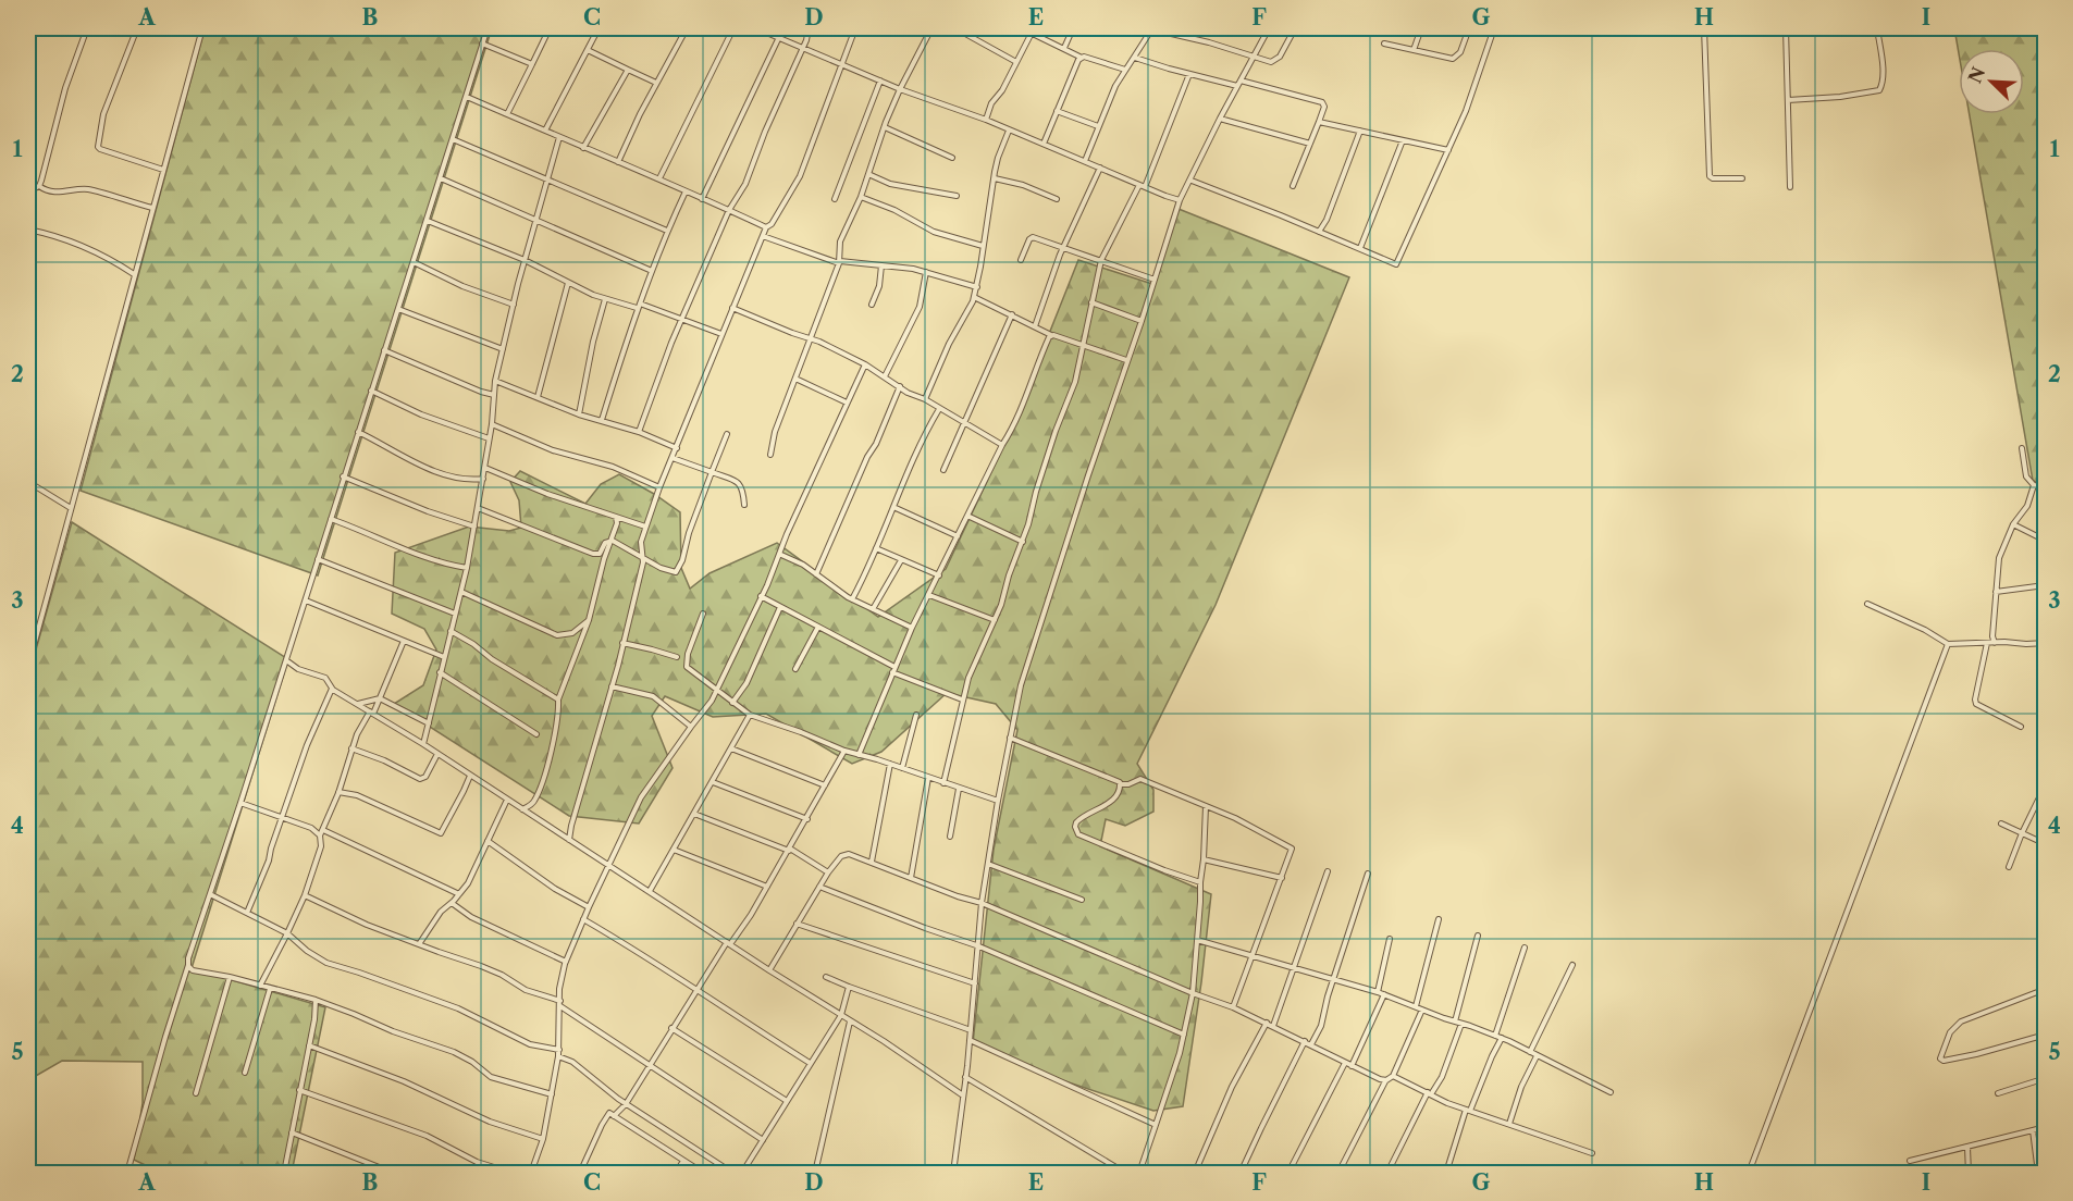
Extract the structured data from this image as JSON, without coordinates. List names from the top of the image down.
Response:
{
  "north": "top left",
  "grid": {
    "columns": [
      "A",
      "B",
      "C",
      "D",
      "E",
      "F",
      "G",
      "H",
      "I"
    ],
    "rows": [
      "1",
      "2",
      "3",
      "4",
      "5"
    ]
  }
}
